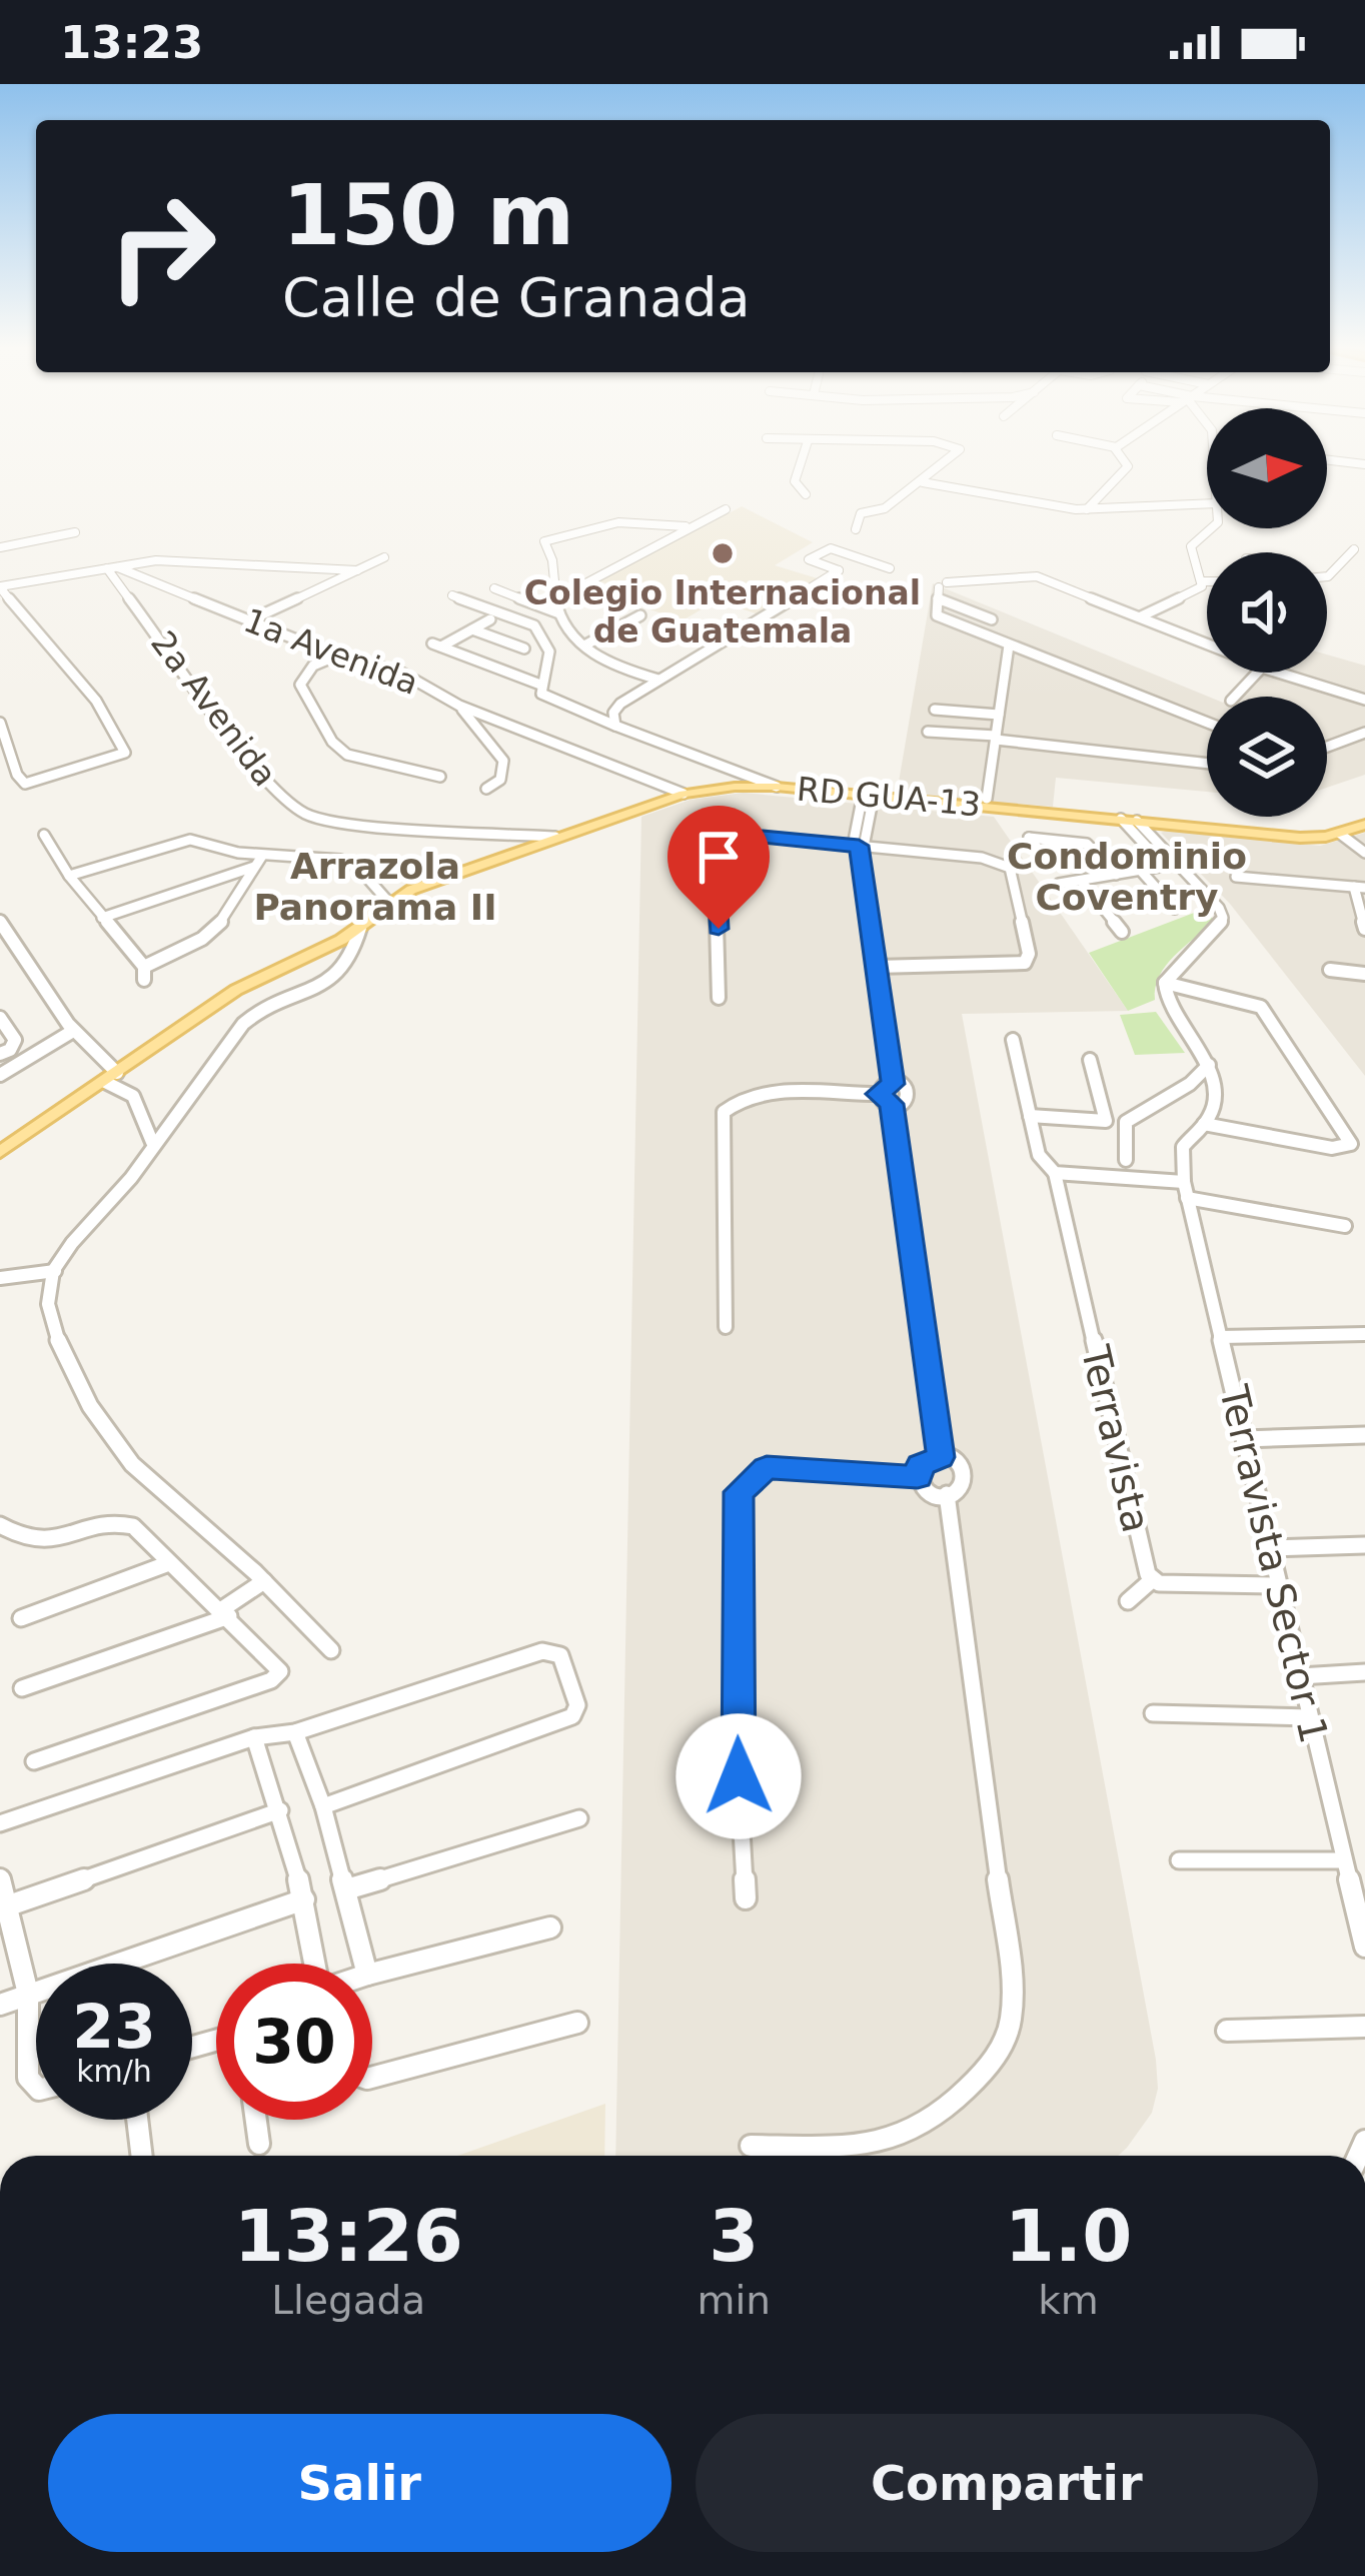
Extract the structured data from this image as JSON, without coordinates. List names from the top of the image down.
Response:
{
  "streets": {
    "main road": ["RD GUA-13"],
    "street": [
      "1a Avenida",
      "2a Avenida",
      "Terravista",
      "Terravista Sector 1"
    ]
  },
  "crossings": [
    ["1a Avenida", "2a Avenida"],
    ["1a Avenida", "RD GUA-13"],
    ["2a Avenida", "RD GUA-13"],
    ["Terravista", "Terravista Sector 1"]
  ],
  "districts": ["Condominio Coventry", "Arrazola Panorama II"],
  "places": ["Colegio Internacional de Guatemala"],
  "north": "right",
  "page": {
    "status": "13:23",
    "turn": ["150 m", "Calle de Granada"],
    "speed": "23 km/h",
    "limit": "30",
    "eta": [
      "13:26",
      "Llegada",
      "3",
      "min",
      "1.0",
      "km"
    ],
    "buttons": ["Salir", "Compartir"]
  }
}
